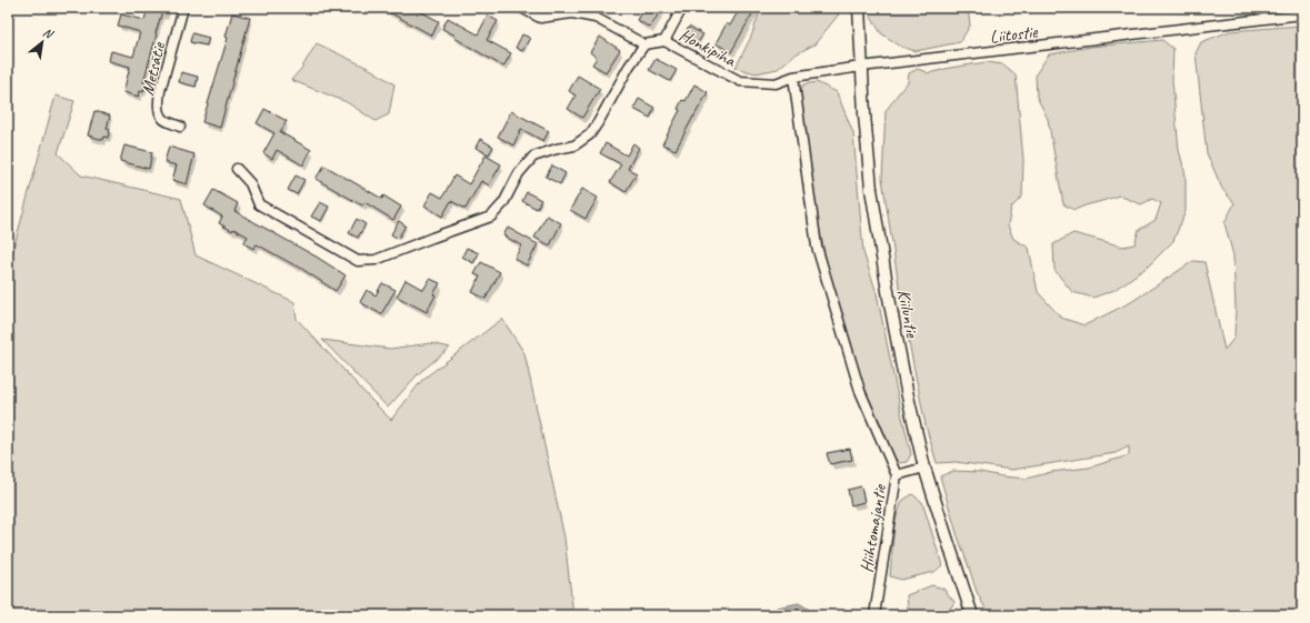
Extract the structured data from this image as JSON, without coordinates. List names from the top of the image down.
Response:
{
  "streets": {
    "street": [
      "Liitostie",
      "Honkipiha",
      "Metsätie",
      "Kiiluntie",
      "Hiihtomajantie"
    ]
  },
  "crossings": [
    ["Liitostie", "Honkipiha"],
    ["Liitostie", "Kiiluntie"],
    ["Honkipiha", "Kiiluntie"],
    ["Kiiluntie", "Hiihtomajantie"]
  ],
  "north": "top right"
}
